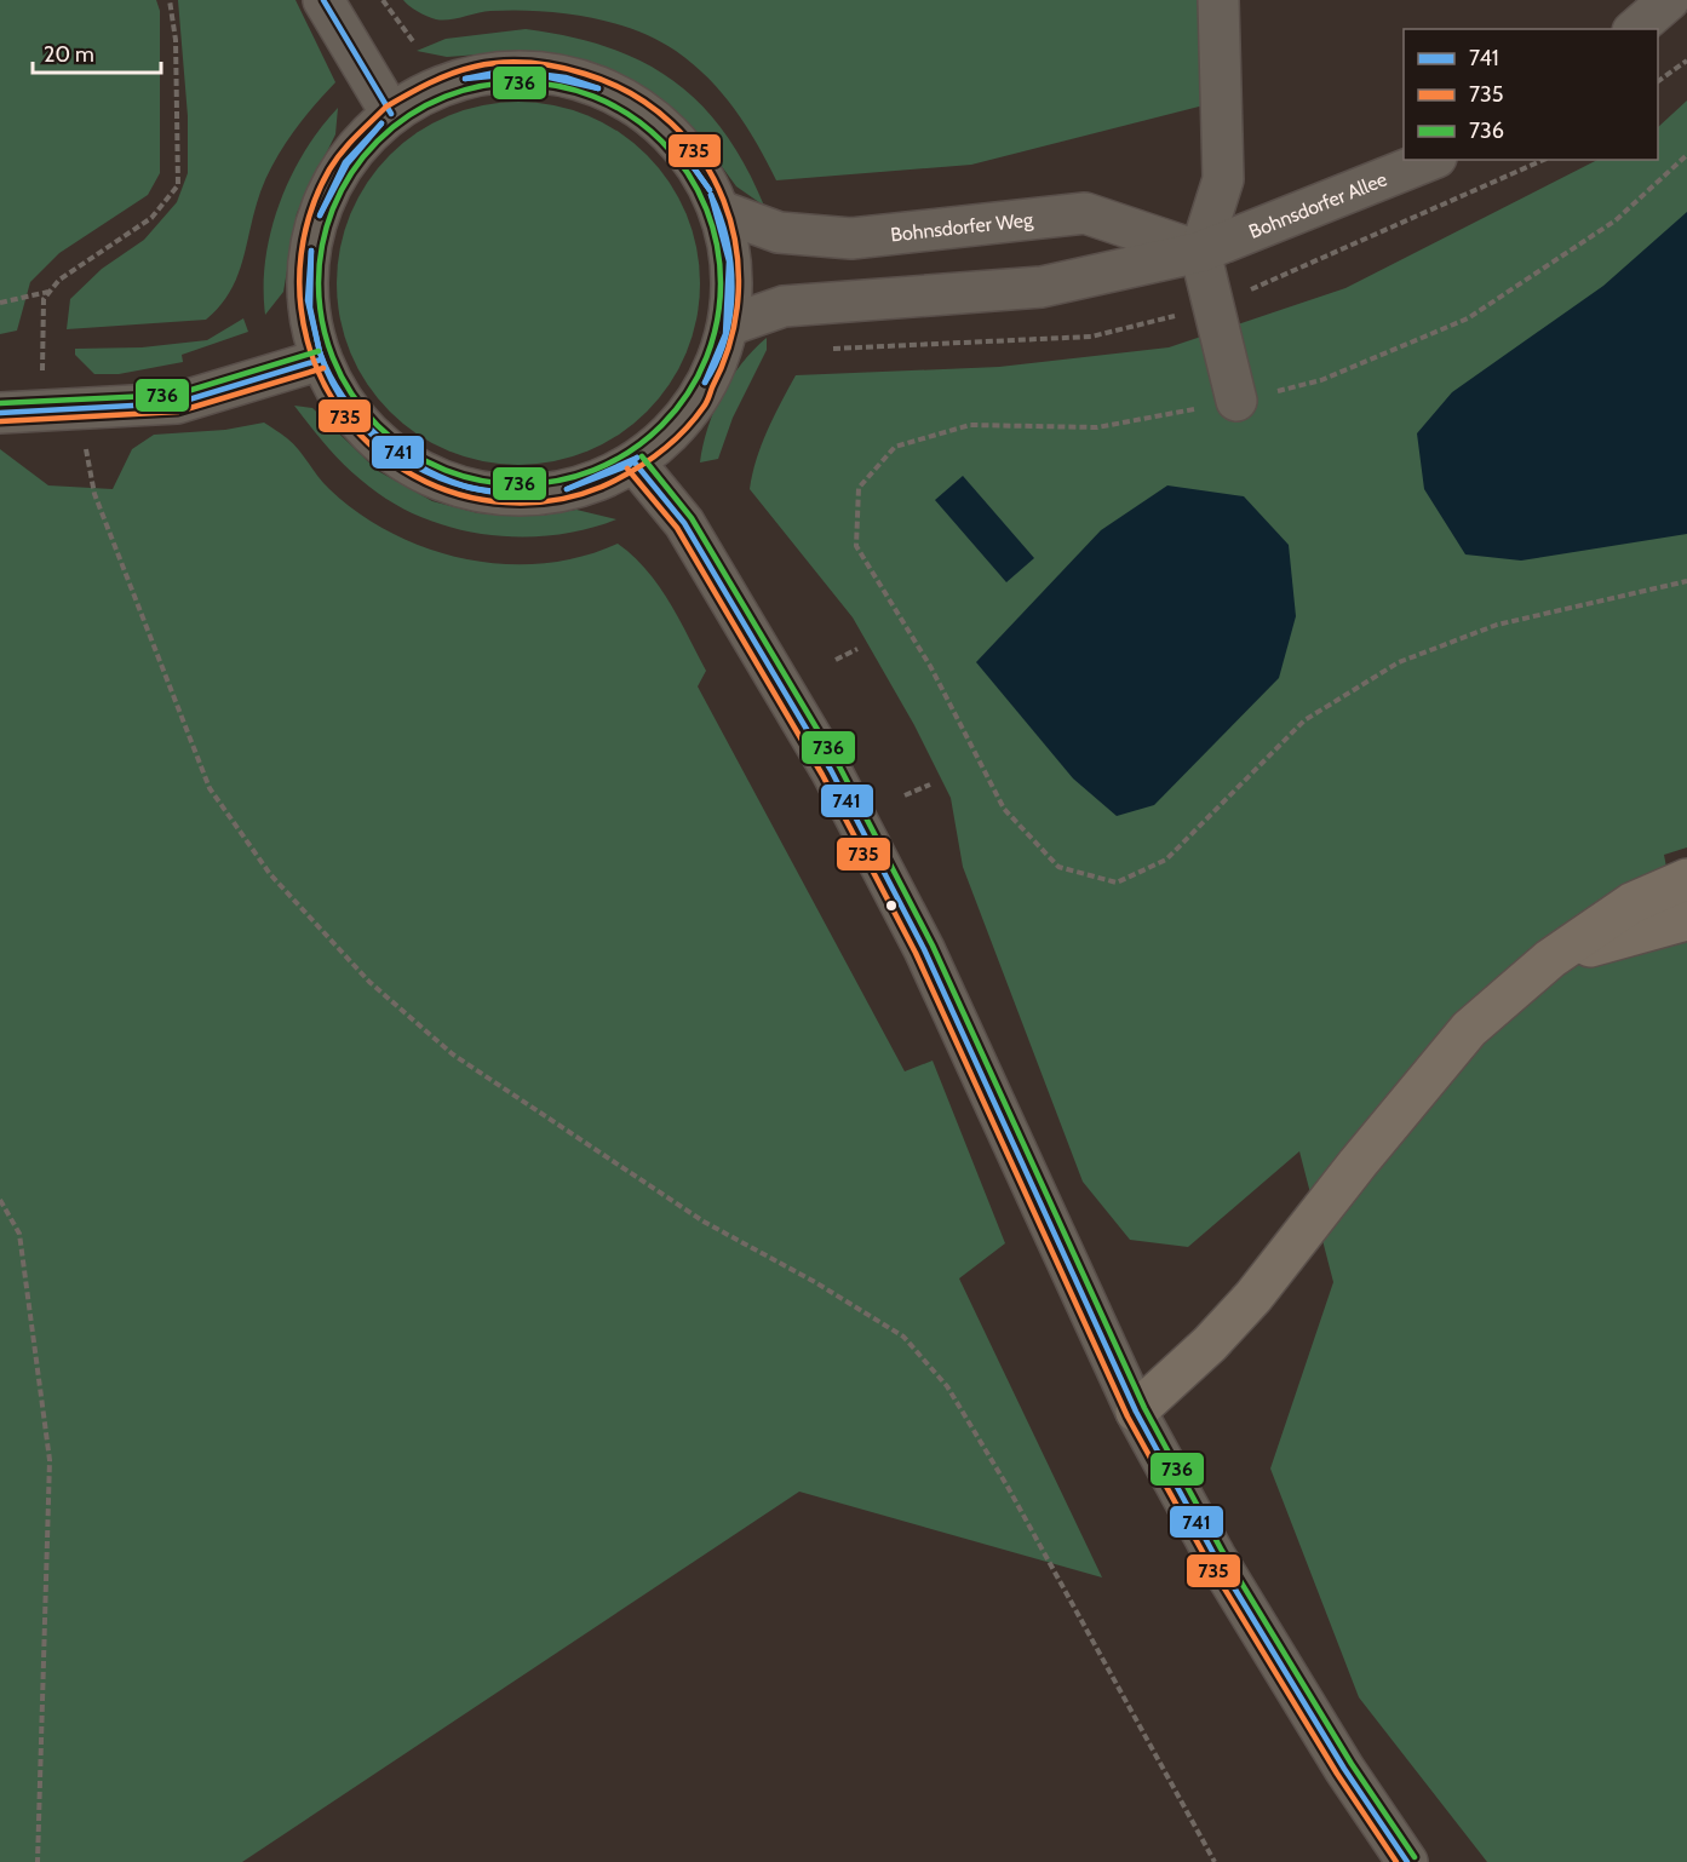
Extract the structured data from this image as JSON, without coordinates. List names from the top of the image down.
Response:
{
  "streets": {
    "street": ["Bohnsdorfer Allee", "Bohnsdorfer Weg"]
  },
  "crossings": [
    ["Bohnsdorfer Allee", "Bohnsdorfer Weg"]
  ],
  "lines": ["transit line 741", "transit line 735", "transit line 736"],
  "legend": ["741", "735", "736"],
  "scale_bar": "20 m"
}
